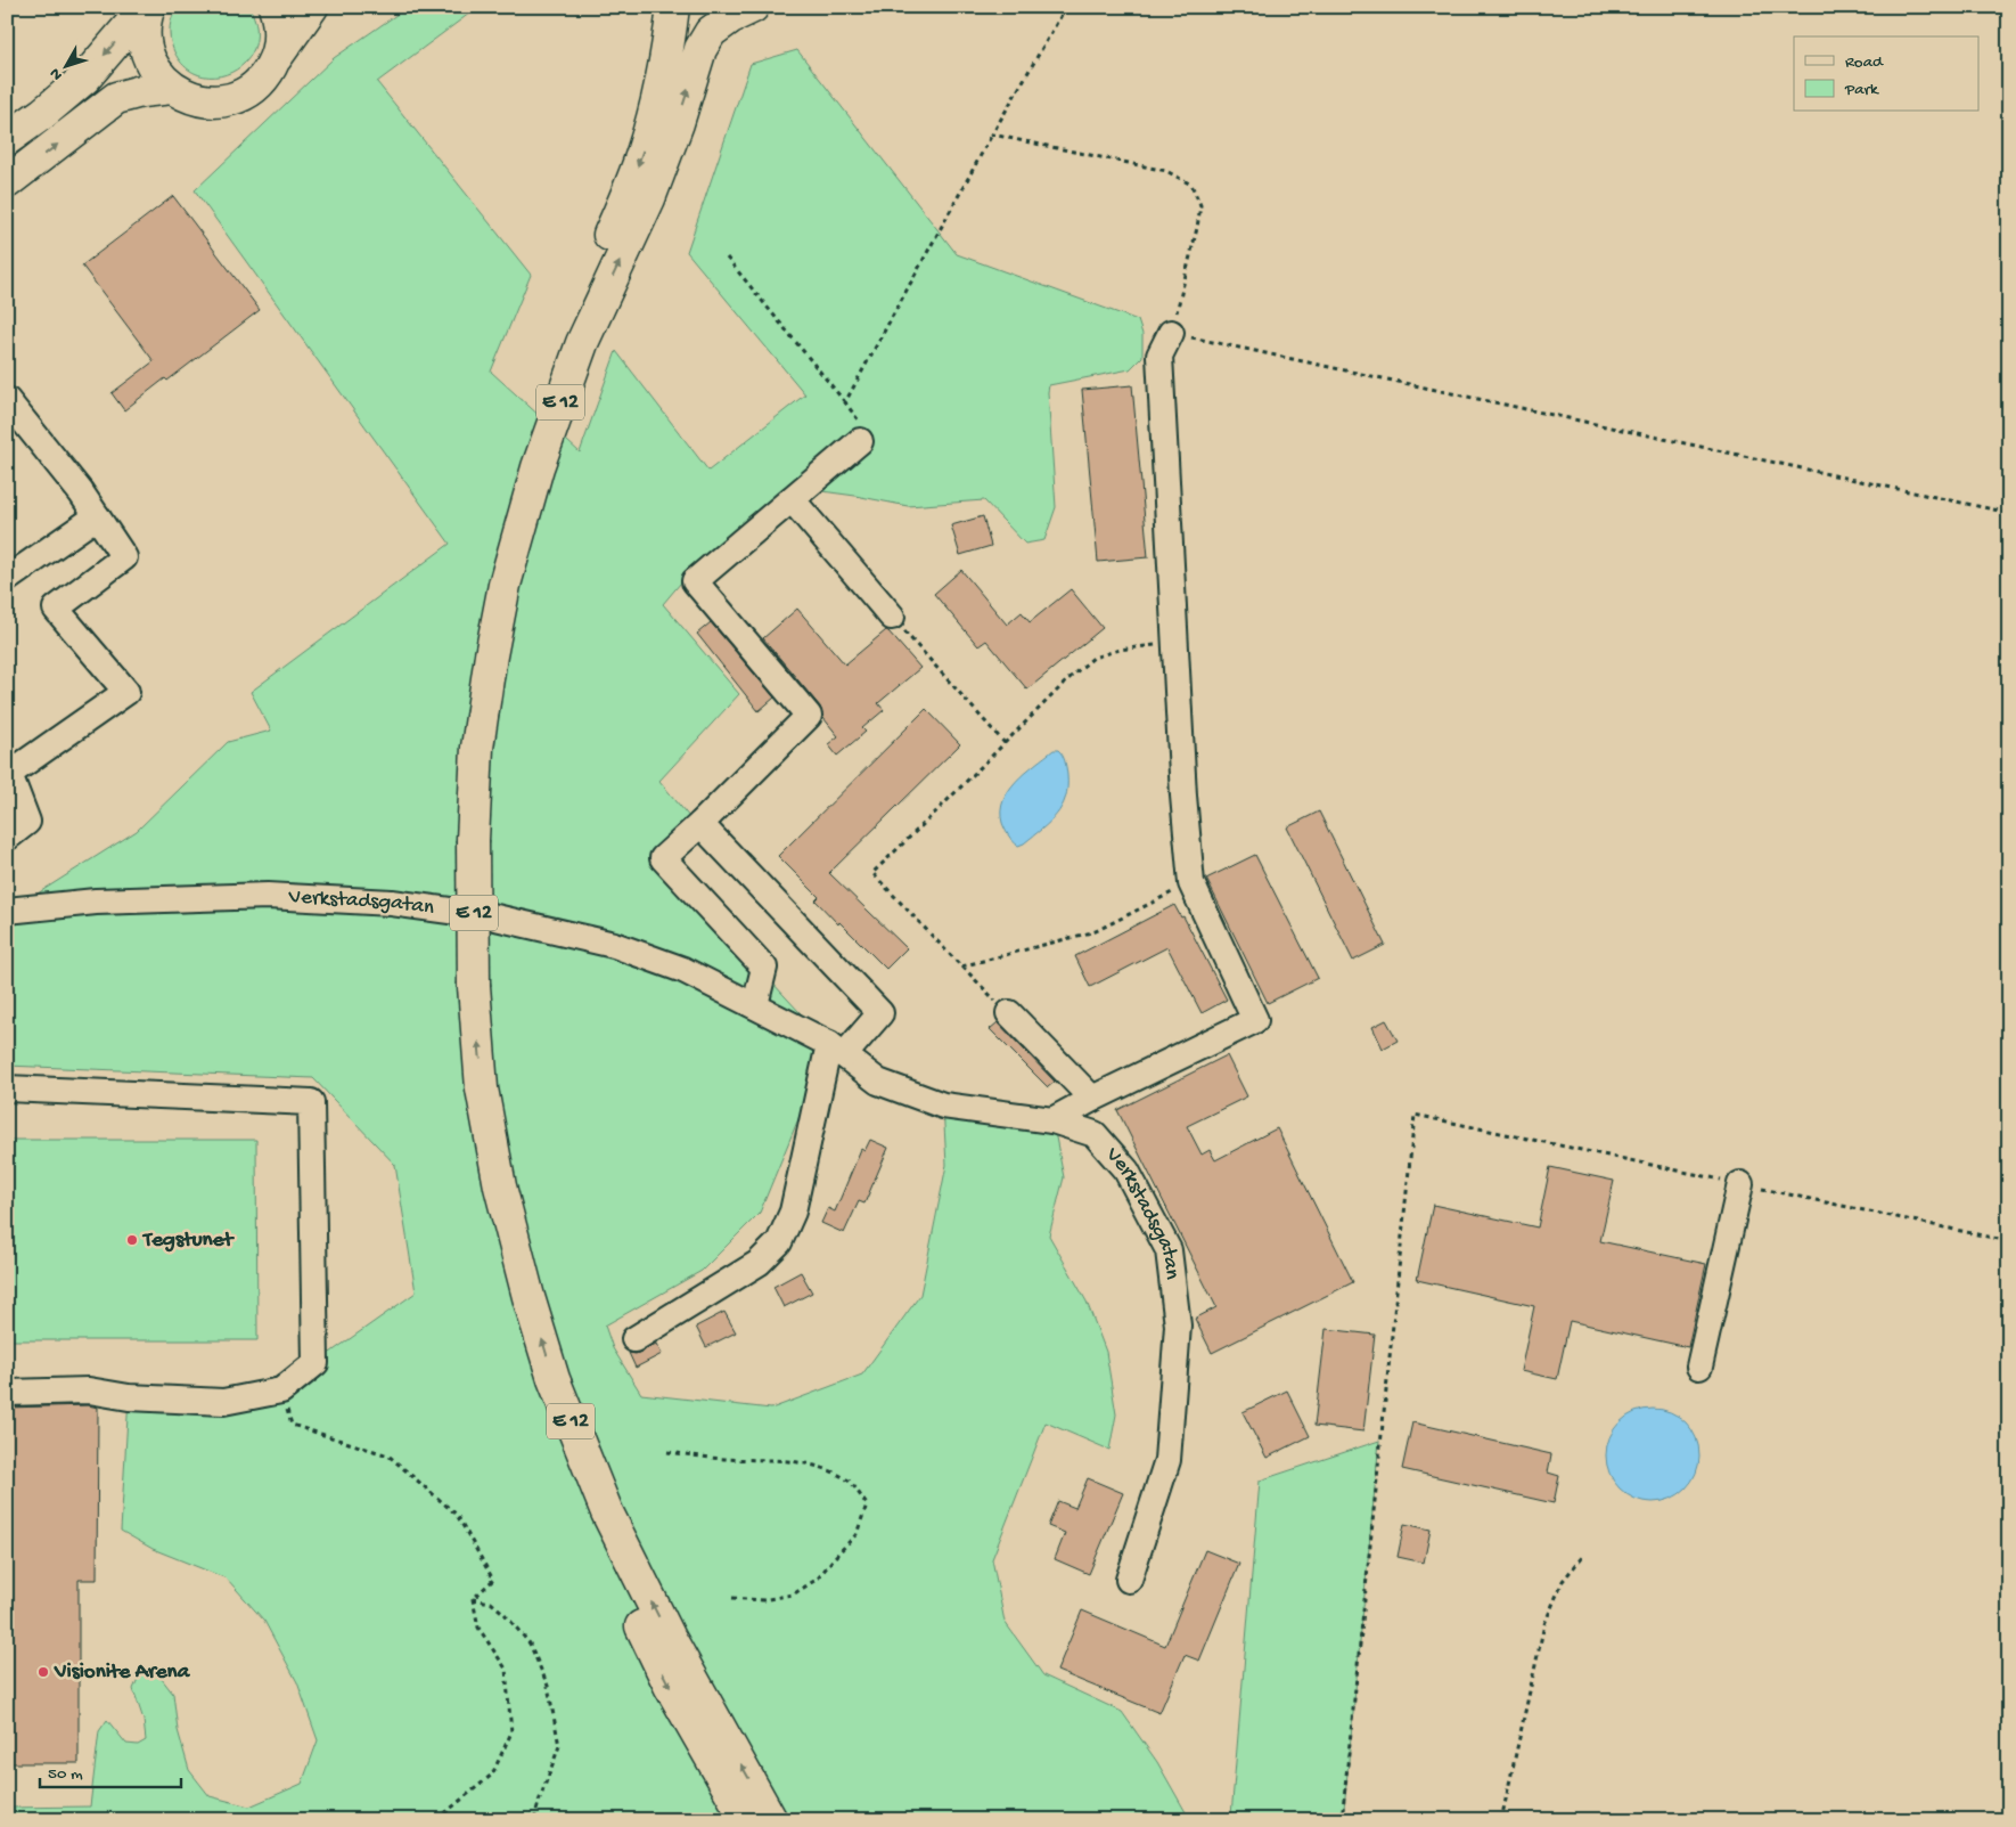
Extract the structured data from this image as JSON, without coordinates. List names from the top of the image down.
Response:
{
  "streets": {
    "main road": ["E 12"],
    "street": ["Verkstadsgatan"]
  },
  "places": ["Tegstunet", "Visionite Arena"],
  "legend": ["Road", "Park"],
  "scale_bar": "50 m",
  "north": "bottom left"
}
